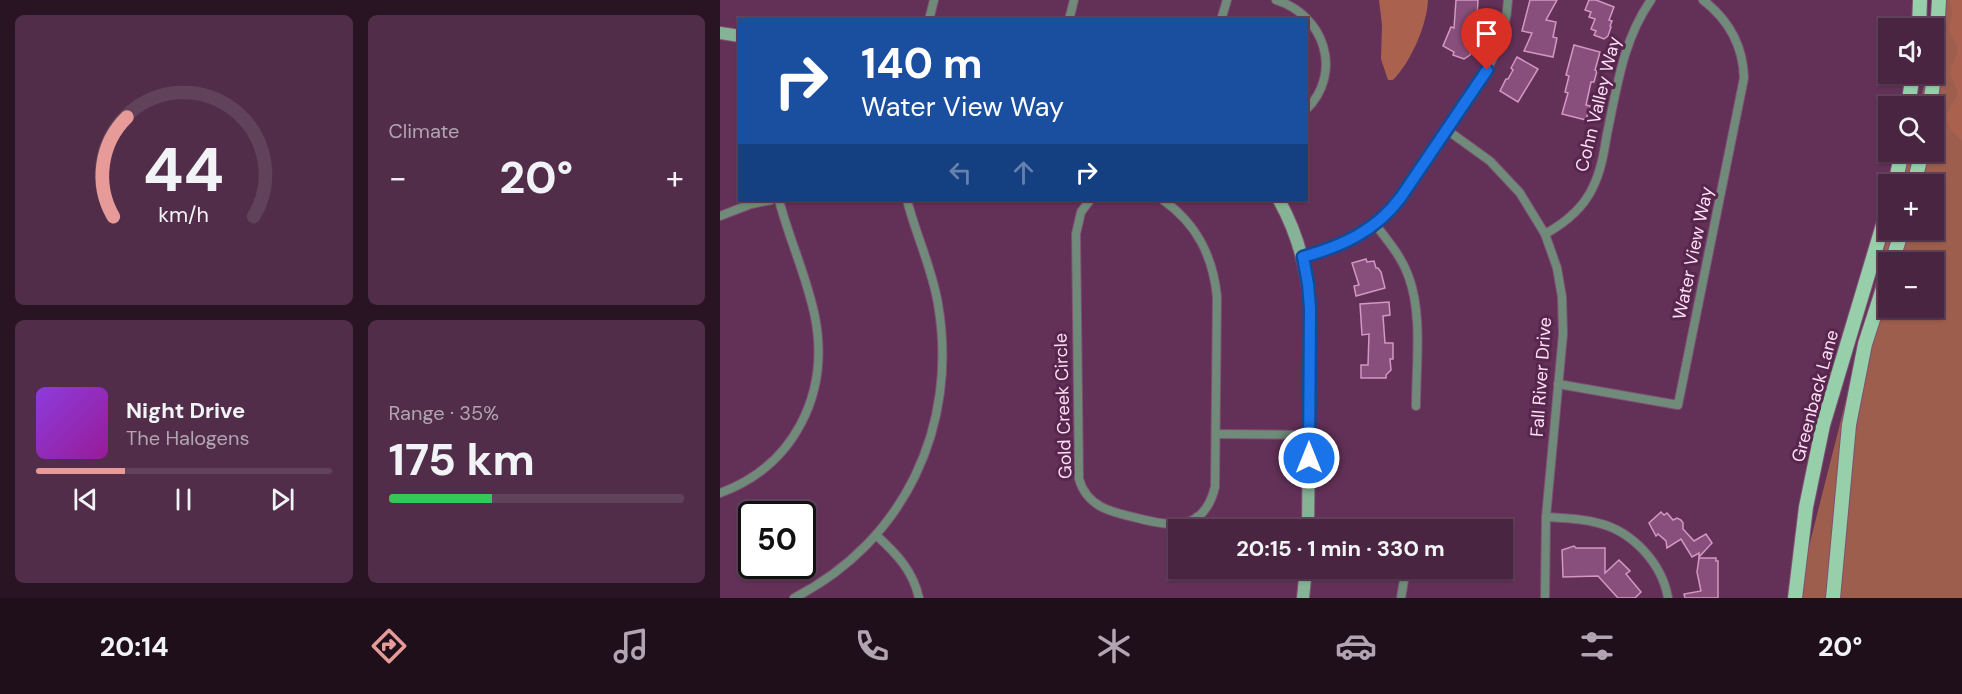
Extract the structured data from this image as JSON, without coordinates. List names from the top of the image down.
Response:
{
  "streets": {
    "main road": ["Greenback Lane"],
    "street": [
      "Cohn Valley Way",
      "Water View Way",
      "Fall River Drive",
      "Gold Creek Circle"
    ]
  },
  "crossings": [
    ["Cohn Valley Way", "Fall River Drive"],
    ["Water View Way", "Fall River Drive"]
  ],
  "page": {
    "tile": [
      "Climate",
      ["Range · 35%", "175 km"]
    ],
    "map_buttons": ["+", "−"],
    "turn": ["140 m", "Water View Way"],
    "heat": ["−", "20°", "+"],
    "song": ["Night Drive", "The Halogens"],
    "limit": "50",
    "trip": "20:15 · 1 min · 330 m",
    "tabs": ["20:14", "20°"],
    "gauge": ["44", "km/h"]
  }
}
